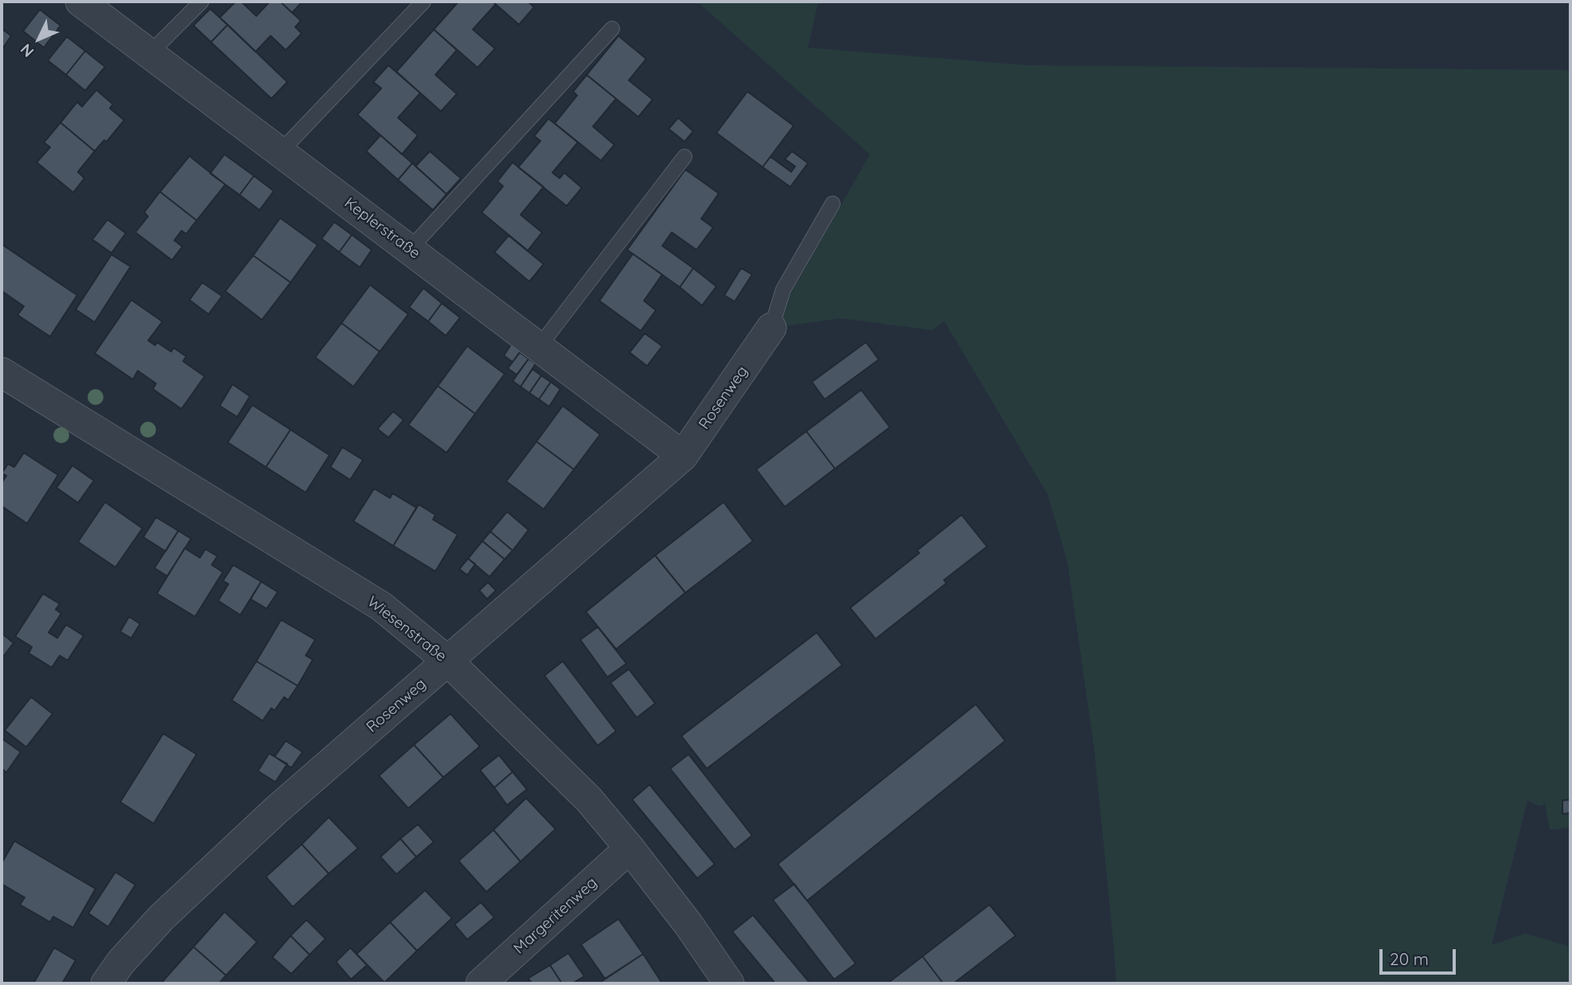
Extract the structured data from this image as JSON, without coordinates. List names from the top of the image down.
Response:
{
  "streets": {
    "street": [
      "Keplerstraße",
      "Rosenweg",
      "Wiesenstraße",
      "Margeritenweg"
    ]
  },
  "crossings": [
    ["Keplerstraße", "Rosenweg"],
    ["Rosenweg", "Wiesenstraße"],
    ["Wiesenstraße", "Margeritenweg"]
  ],
  "scale_bar": "20 m",
  "north": "bottom left"
}
